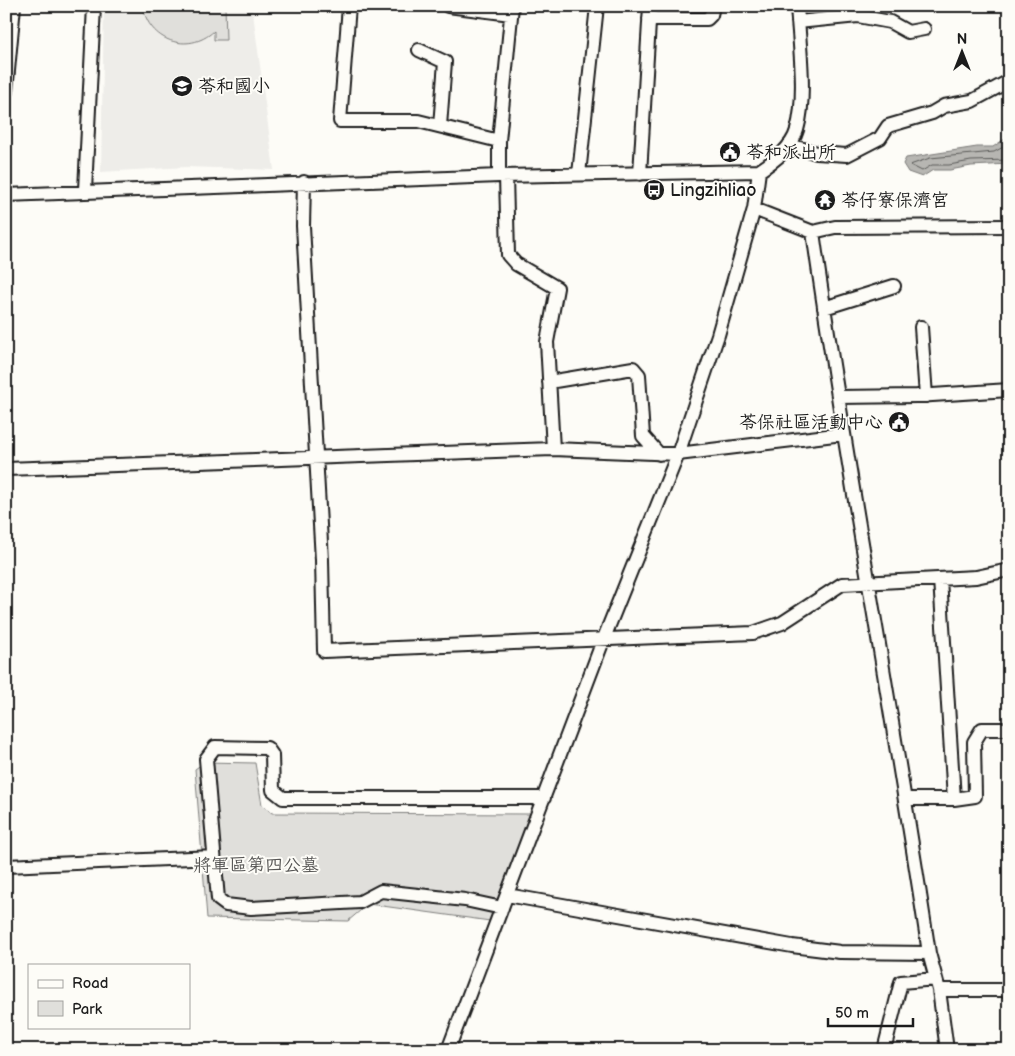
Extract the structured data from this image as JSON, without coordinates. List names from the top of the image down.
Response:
{
  "parks": ["將軍區第四公墓"],
  "places": {
    "school or university": ["苓和國小"],
    "public building": ["苓和派出所", "苓保社區活動中心"],
    "bus stop": ["Lingzihliao"],
    "temple": ["苓仔寮保濟宮"]
  },
  "legend": ["Road", "Park"],
  "scale_bar": "50 m",
  "north": "top"
}
